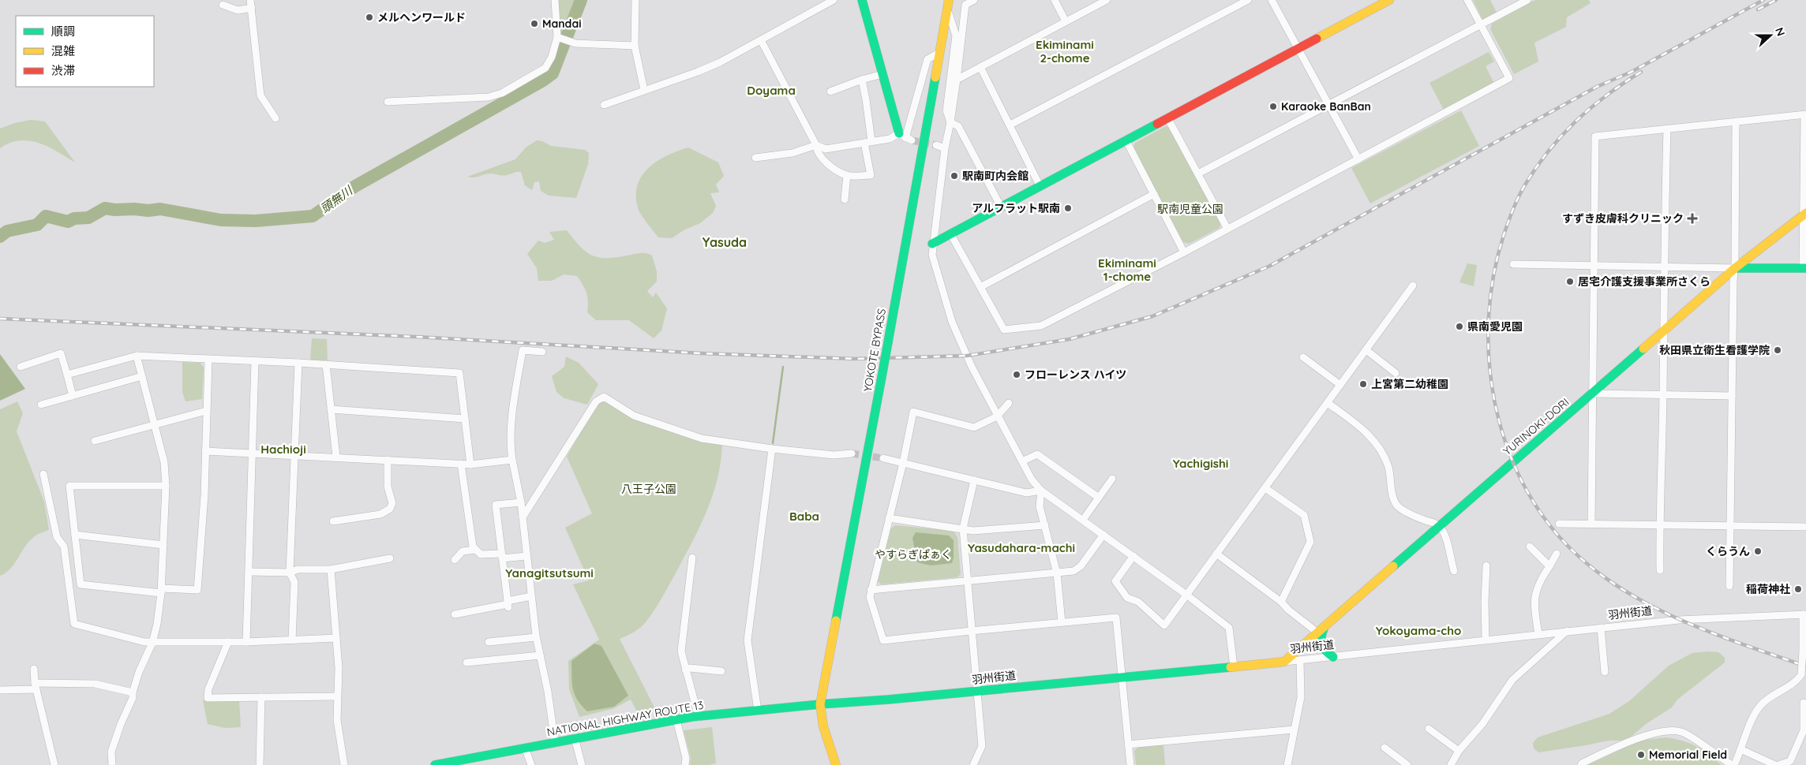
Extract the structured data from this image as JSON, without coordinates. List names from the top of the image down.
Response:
{
  "streets": {
    "main road": [
      "YOKOTE BYPASS",
      "YURINOKI-DORI",
      "羽州街道",
      "NATIONAL HIGHWAY ROUTE 13"
    ]
  },
  "crossings": [
    ["YOKOTE BYPASS", "羽州街道"],
    ["YOKOTE BYPASS", "NATIONAL HIGHWAY ROUTE 13"],
    ["YURINOKI-DORI", "羽州街道"],
    ["羽州街道", "NATIONAL HIGHWAY ROUTE 13"]
  ],
  "districts": [
    "Ekiminami 2-chome",
    "Doyama",
    "Yasuda",
    "Ekiminami 1-chome",
    "Hachioji",
    "Yachigishi",
    "Baba",
    "Yasudahara-machi",
    "Yanagitsutsumi",
    "Yokoyama-cho"
  ],
  "water": ["頭無川"],
  "parks": ["駅南児童公園", "八王子公園", "やすらぎぱぁく"],
  "places": {
    "other": [
      "メルヘンワールド",
      "Mandai",
      "Karaoke BanBan",
      "駅南町内会館",
      "アルフラット駅南",
      "居宅介護支援事業所さくら",
      "県南愛児園",
      "秋田県立衛生看護学院",
      "フローレンス ハイツ",
      "上宮第二幼稚園",
      "くらうん",
      "稲荷神社",
      "Memorial Field"
    ],
    "health": ["すずき皮膚科クリニック"]
  },
  "legend": ["順調", "混雑", "渋滞"],
  "north": "right"
}
